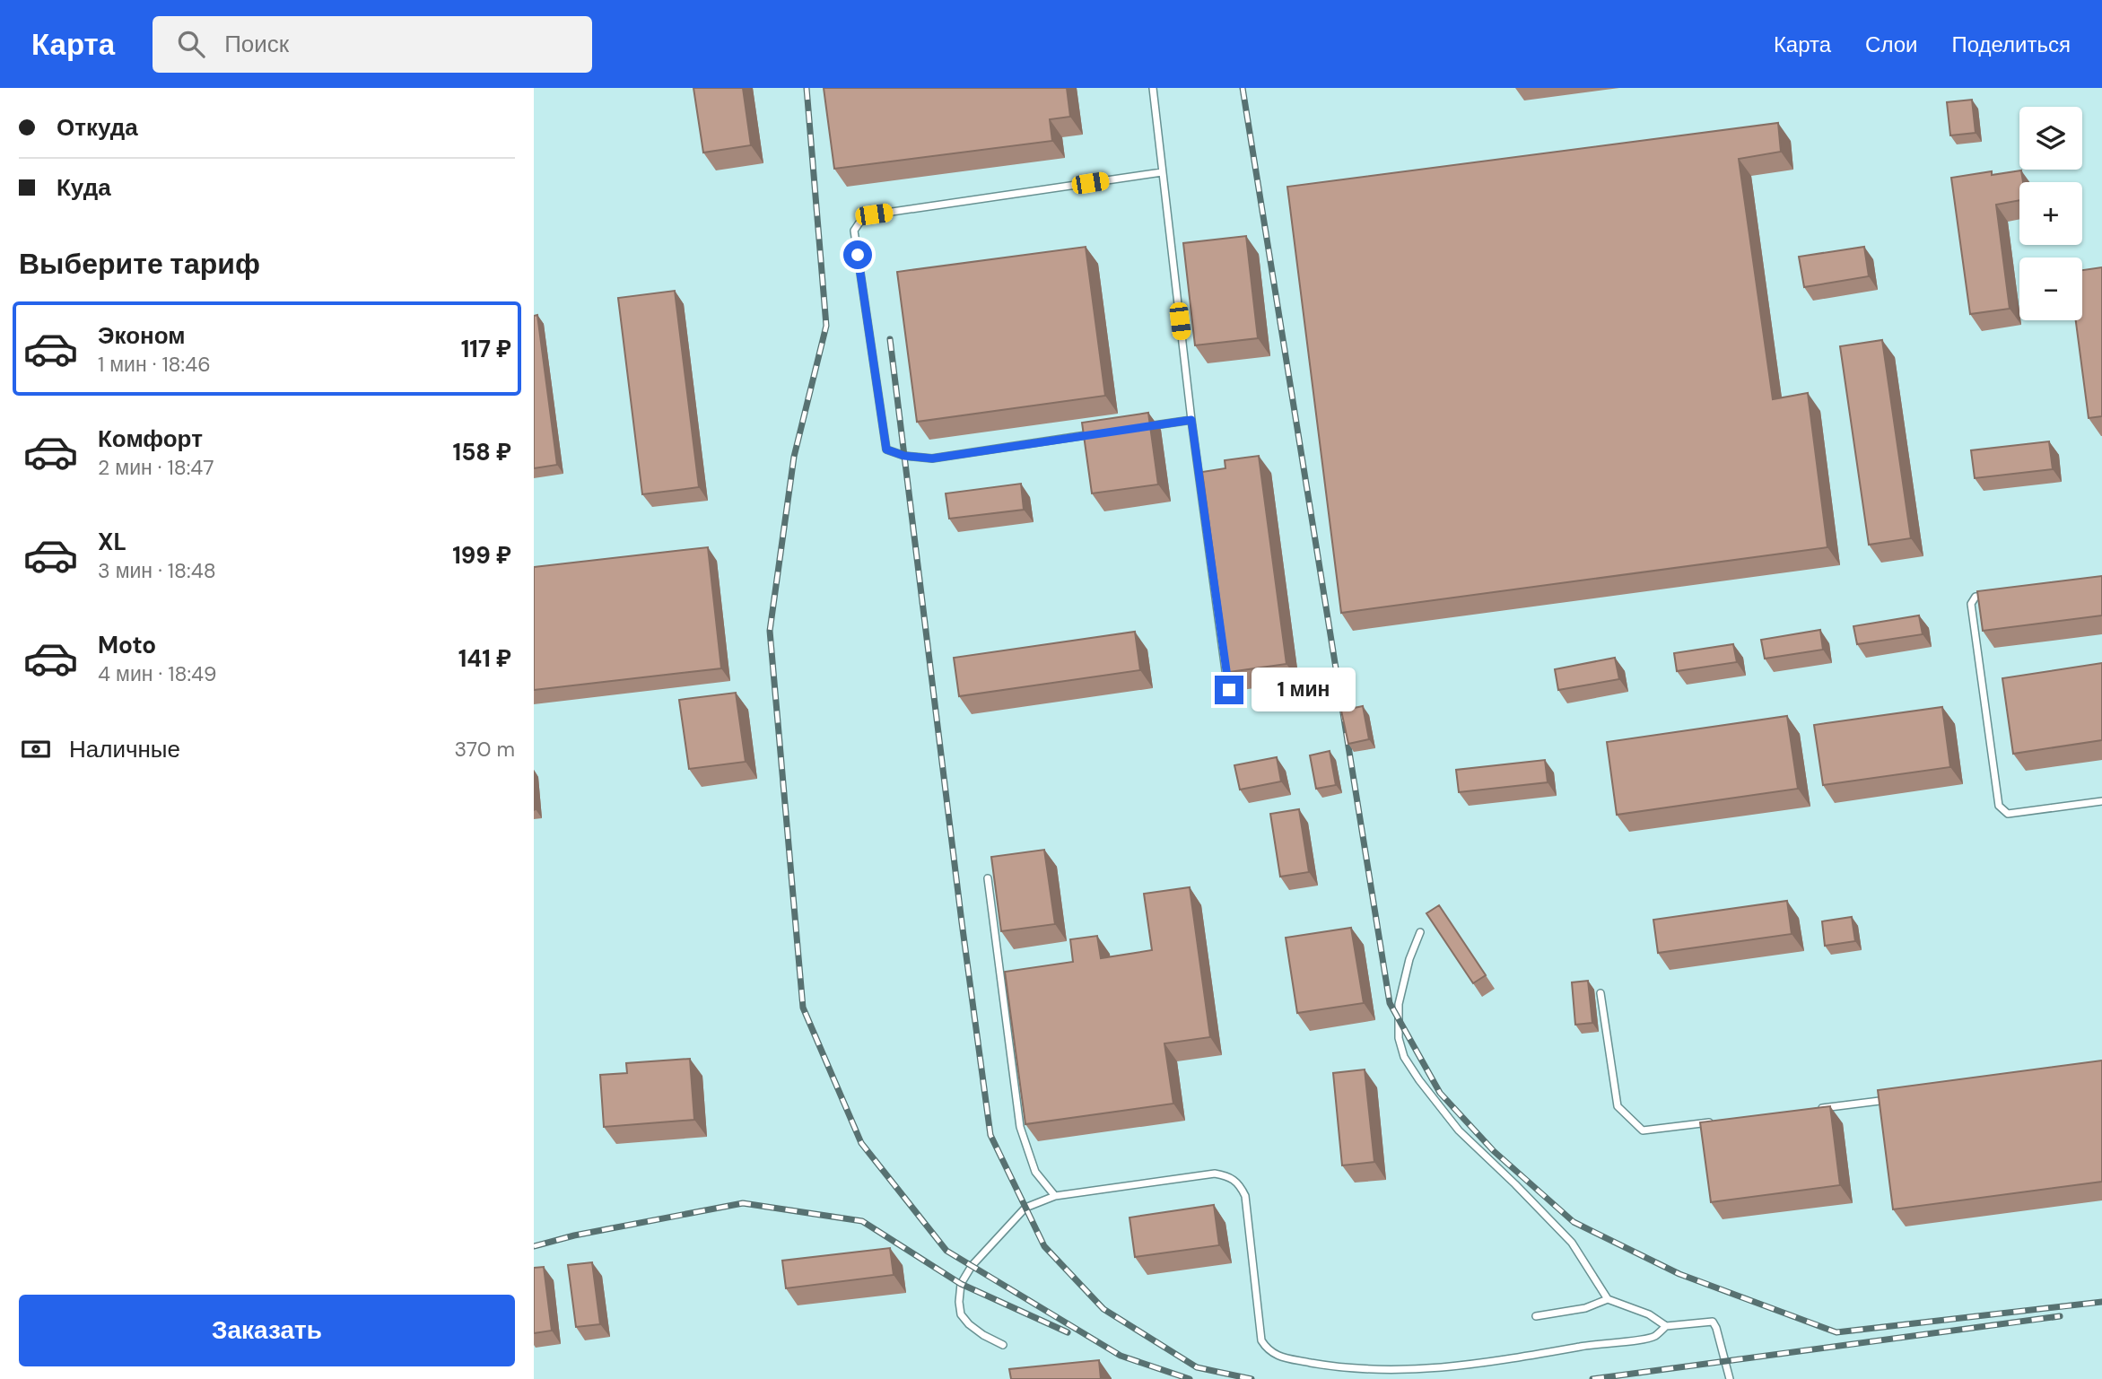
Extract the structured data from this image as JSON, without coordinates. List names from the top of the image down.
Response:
{
  "page": {
    "header": "Карта",
    "search": "Поиск",
    "nav": ["Карта", "Слои", "Поделиться"],
    "banner": ["Откуда", "Куда"],
    "map_buttons": ["+", "−"],
    "heading": "Выберите тариф",
    "list": [
      {
        "name": "Эконом",
        "note": "1 мин · 18:46",
        "value": "117 ₽"
      },
      {
        "name": "Комфорт",
        "note": "2 мин · 18:47",
        "value": "158 ₽"
      },
      {
        "name": "XL",
        "note": "3 мин · 18:48",
        "value": "199 ₽"
      },
      {
        "name": "Moto",
        "note": "4 мин · 18:49",
        "value": "141 ₽"
      }
    ],
    "bubble": "1 мин",
    "pay": ["Наличные", "370 m"],
    "buttons": "Заказать"
  }
}
